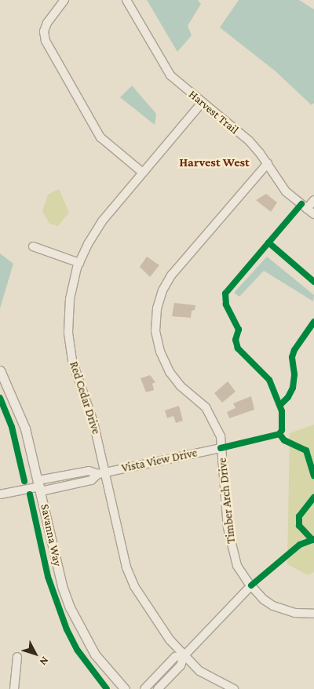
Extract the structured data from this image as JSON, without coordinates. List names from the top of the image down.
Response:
{
  "streets": {
    "street": [
      "Harvest Trail",
      "Red Cedar Drive",
      "Vista View Drive",
      "Timber Arch Drive",
      "Savanna Way"
    ]
  },
  "crossings": [
    ["Harvest Trail", "Red Cedar Drive"],
    ["Harvest Trail", "Timber Arch Drive"],
    ["Red Cedar Drive", "Vista View Drive"],
    ["Vista View Drive", "Timber Arch Drive"],
    ["Vista View Drive", "Savanna Way"]
  ],
  "districts": ["Harvest West"],
  "north": "bottom right"
}
